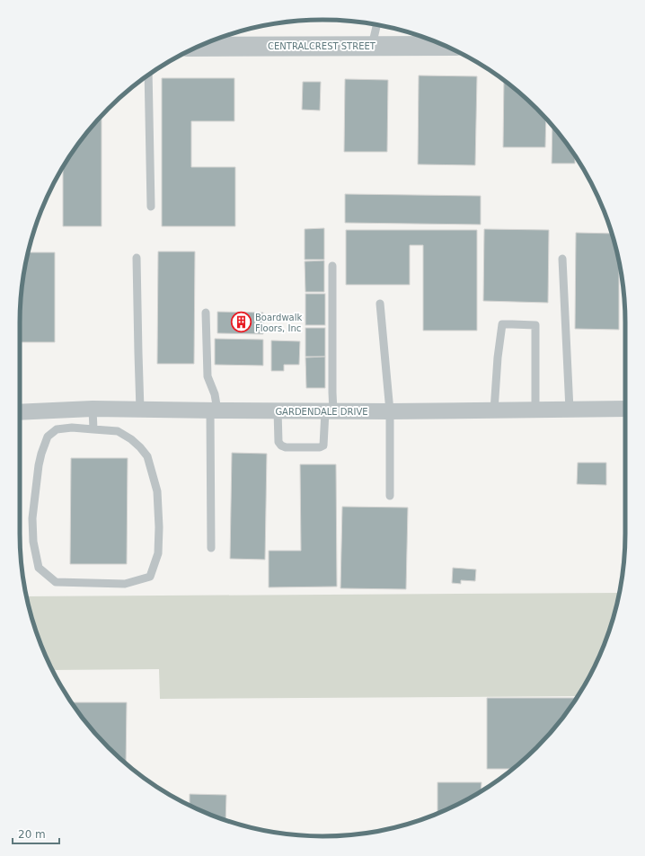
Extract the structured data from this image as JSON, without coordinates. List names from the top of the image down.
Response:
{
  "streets": {
    "street": ["CENTRALCREST STREET", "GARDENDALE DRIVE"]
  },
  "places": {
    "building": ["Boardwalk Floors, Inc"]
  },
  "scale_bar": "20 m"
}
